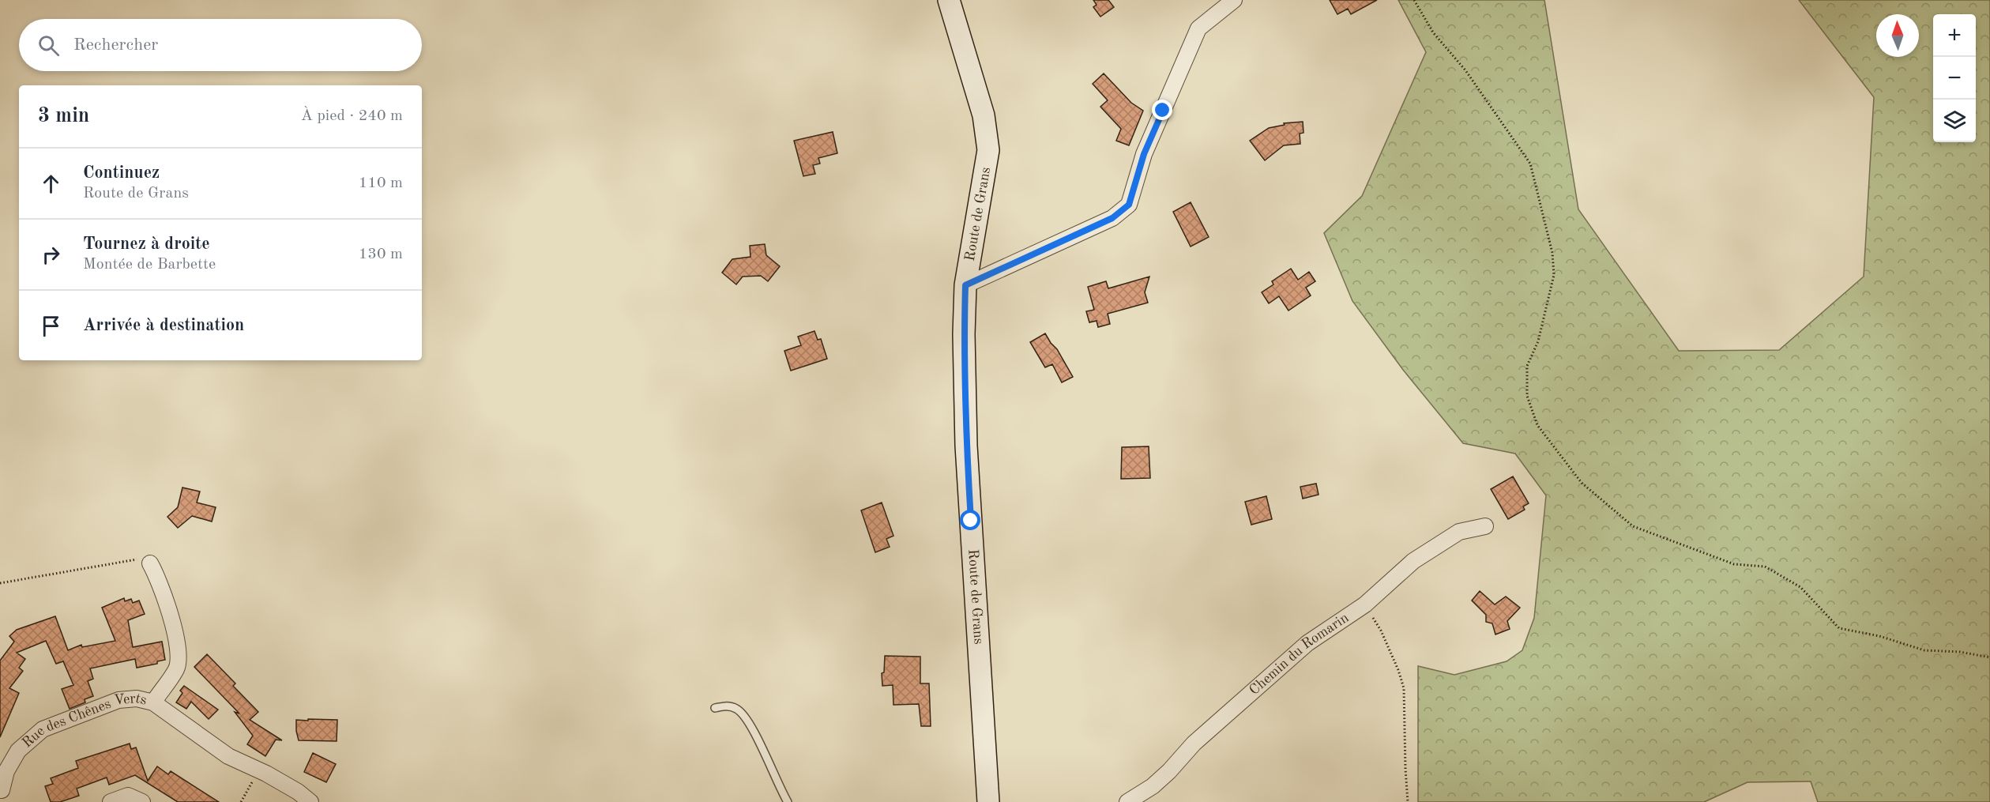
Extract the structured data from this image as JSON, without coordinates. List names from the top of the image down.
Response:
{
  "streets": {
    "street": ["Route de Grans", "Chemin du Romarin", "Rue des Chênes Verts"]
  },
  "north": "top",
  "page": {
    "map_buttons": ["+", "−"],
    "search": "Rechercher",
    "heading": ["3 min", "À pied · 240 m"],
    "list": [
      ["Continuez", "Route de Grans", "110 m"],
      ["Tournez à droite", "Montée de Barbette", "130 m"],
      "Arrivée à destination"
    ]
  }
}
